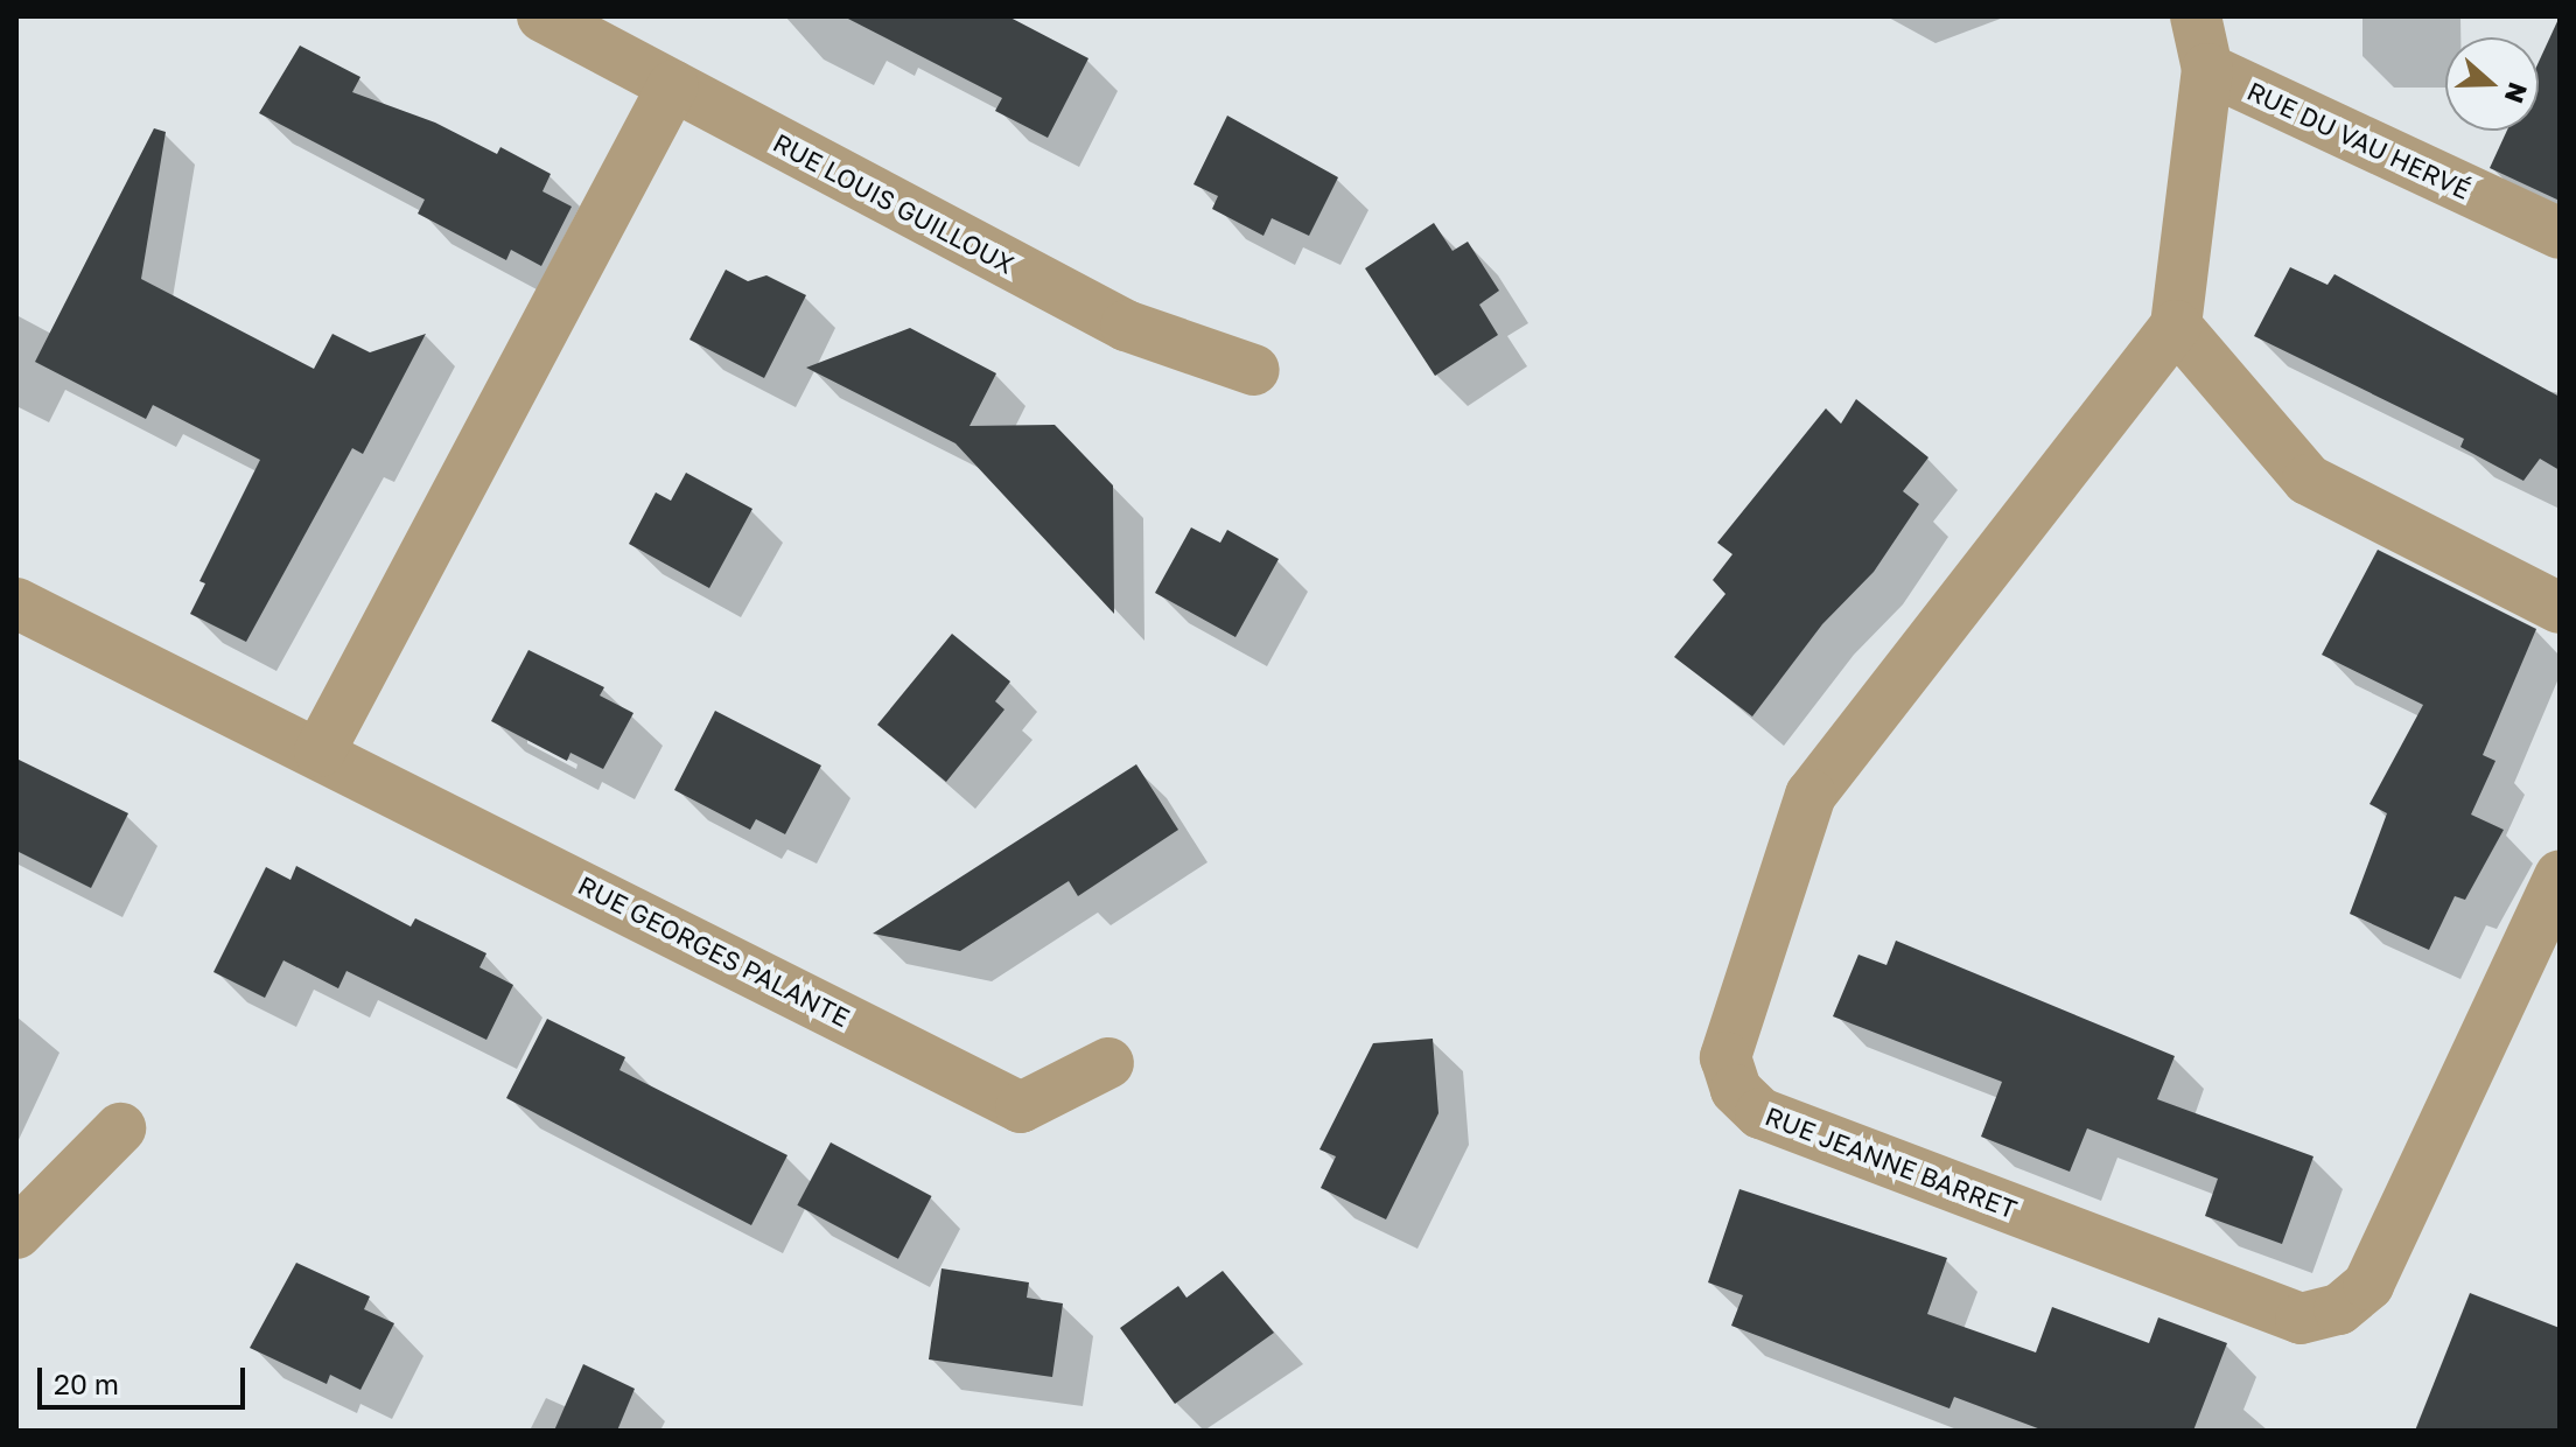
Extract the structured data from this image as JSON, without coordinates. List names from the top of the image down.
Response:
{
  "streets": {
    "street": [
      "RUE DU VAU HERVÉ",
      "RUE LOUIS GUILLOUX",
      "RUE GEORGES PALANTE",
      "RUE JEANNE BARRET"
    ]
  },
  "scale_bar": "20 m",
  "north": "right"
}
